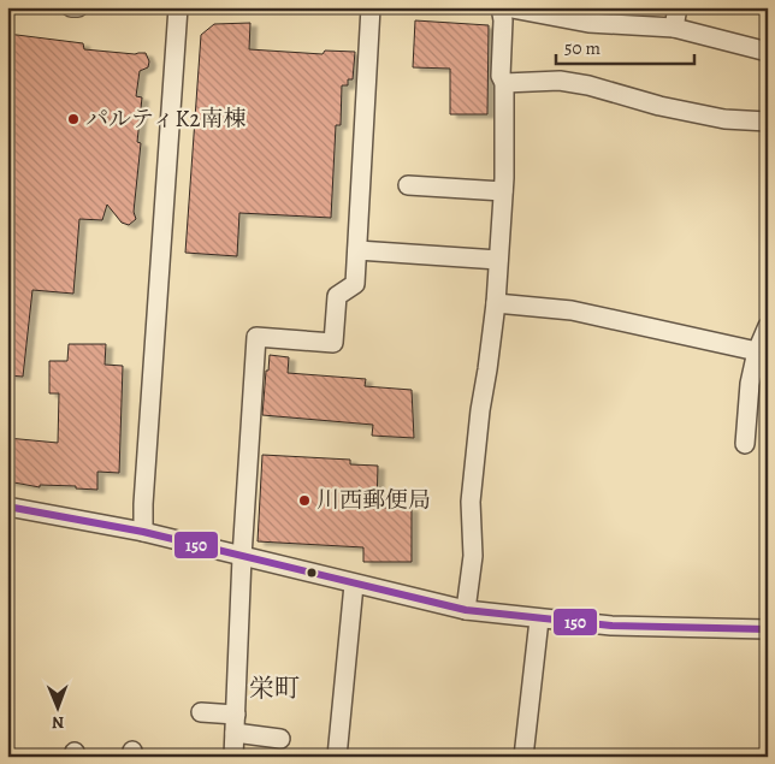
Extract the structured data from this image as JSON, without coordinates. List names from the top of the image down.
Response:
{
  "districts": ["栄町"],
  "places": ["パルティK2南棟", "川西郵便局"],
  "lines": ["transit line 150"],
  "scale_bar": "50 m",
  "north": "bottom"
}
